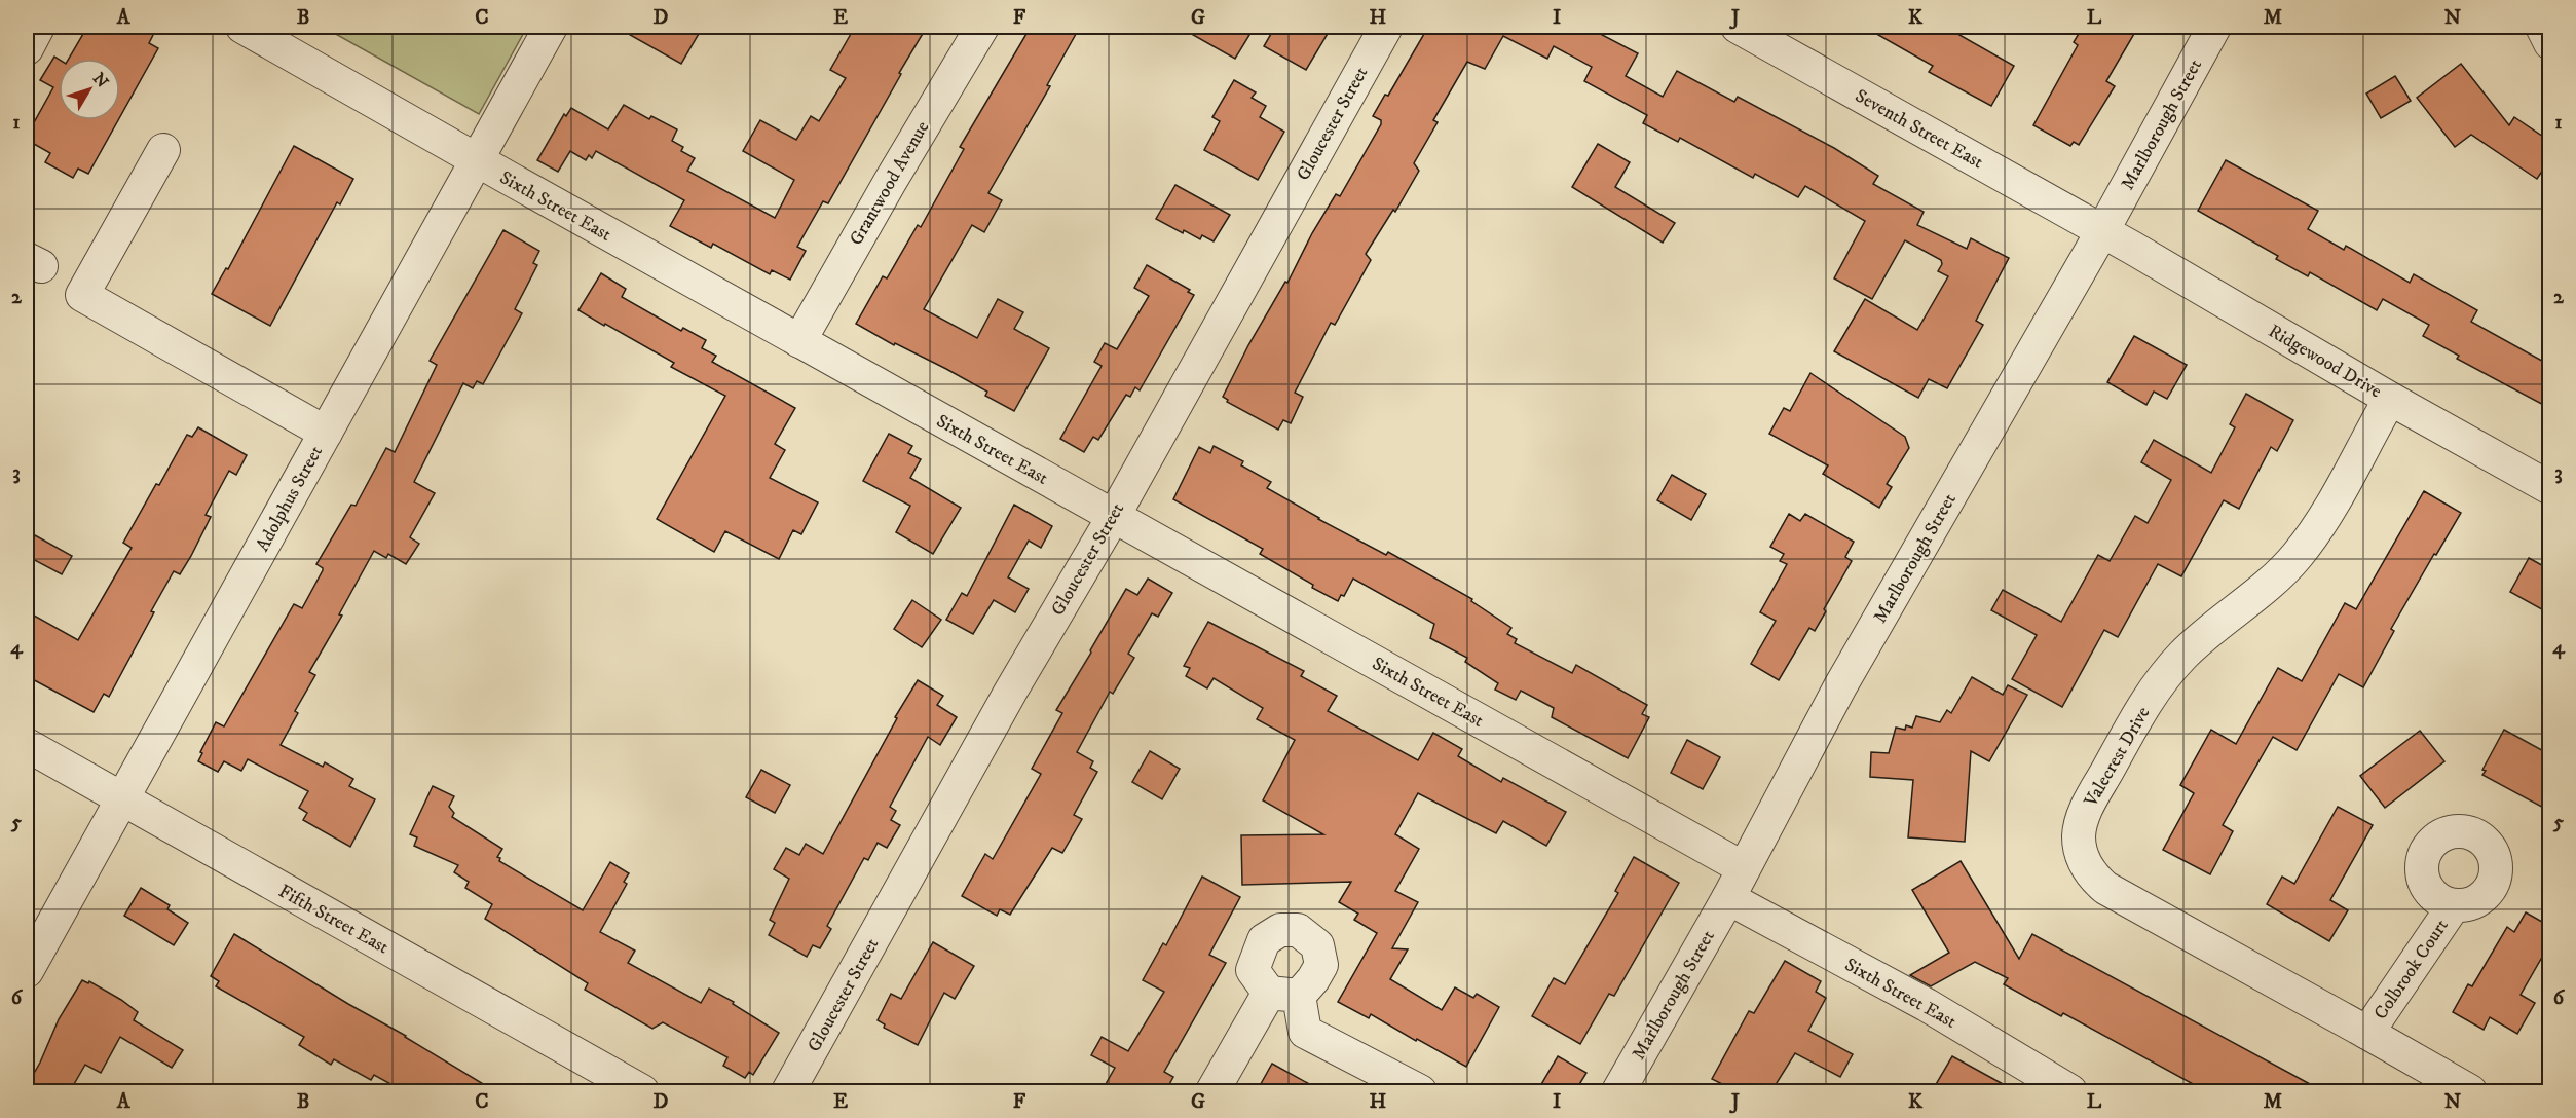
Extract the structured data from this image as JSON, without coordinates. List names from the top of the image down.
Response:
{
  "streets": {
    "street": [
      "Gloucester Street",
      "Marlborough Street",
      "Seventh Street East",
      "Grantwood Avenue",
      "Sixth Street East",
      "Ridgewood Drive",
      "Adolphus Street",
      "Valecrest Drive",
      "Fifth Street East",
      "Colbrook Court"
    ]
  },
  "crossings": [
    ["Gloucester Street", "Sixth Street East"],
    ["Marlborough Street", "Seventh Street East"],
    ["Marlborough Street", "Sixth Street East"],
    ["Marlborough Street", "Ridgewood Drive"],
    ["Seventh Street East", "Ridgewood Drive"],
    ["Grantwood Avenue", "Sixth Street East"],
    ["Sixth Street East", "Adolphus Street"],
    ["Ridgewood Drive", "Valecrest Drive"],
    ["Adolphus Street", "Fifth Street East"],
    ["Valecrest Drive", "Colbrook Court"]
  ],
  "north": "top right",
  "grid": {
    "columns": [
      "A",
      "B",
      "C",
      "D",
      "E",
      "F",
      "G",
      "H",
      "I",
      "J",
      "K",
      "L",
      "M",
      "N"
    ],
    "rows": [
      "1",
      "2",
      "3",
      "4",
      "5",
      "6"
    ]
  }
}
